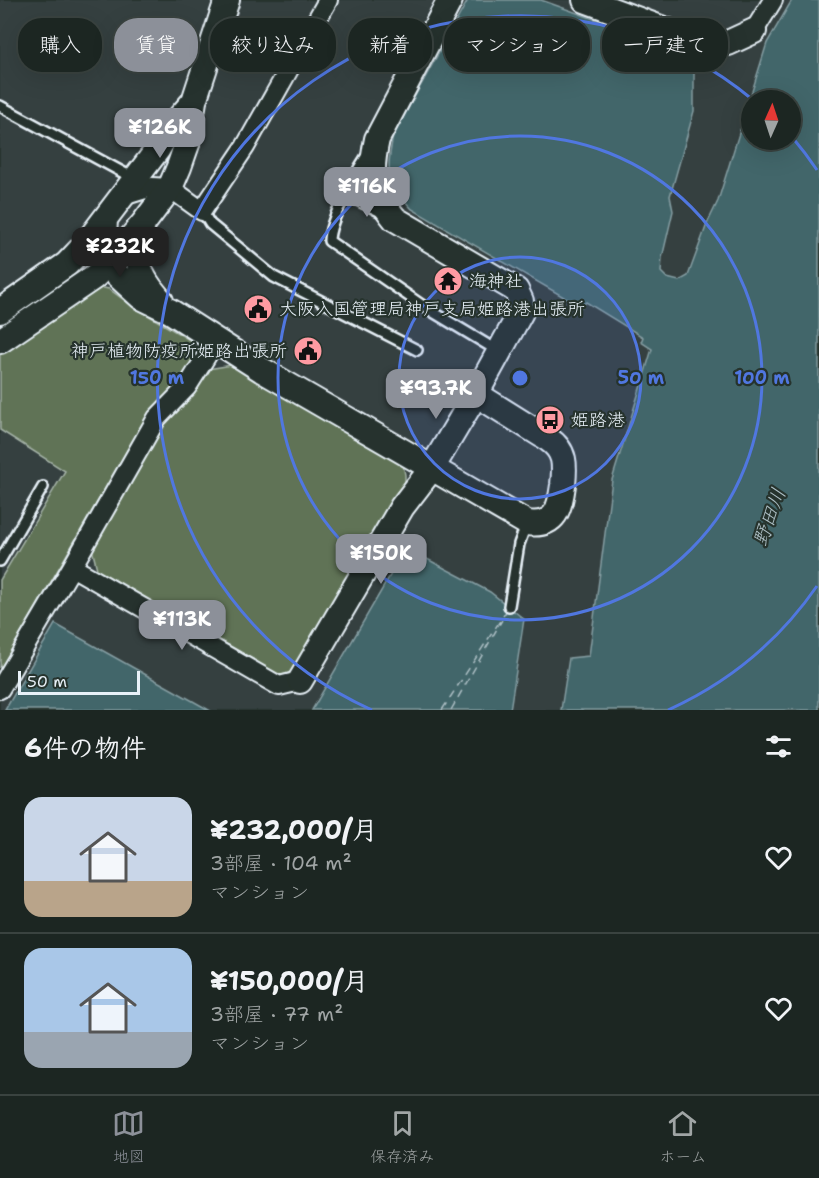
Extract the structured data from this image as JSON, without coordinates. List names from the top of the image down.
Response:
{
  "water": ["野田川"],
  "places": {
    "temple": ["海神社"],
    "public building": ["大阪入国管理局神戸支局姫路港出張所", "神戸植物防疫所姫路出張所"],
    "bus stop": ["姫路港"]
  },
  "scale_bar": "50 m",
  "north": "top",
  "page": {
    "chip": [
      "購入",
      "賃貸",
      "絞り込み",
      "新着",
      "マンション",
      "一戸建て"
    ],
    "price": [
      "¥126K",
      "¥116K",
      "¥232K",
      "¥93.7K",
      "¥150K",
      "¥113K"
    ],
    "scale": "50 m",
    "heading": "6件の物件",
    "list": [
      {
        "name": "¥232,000/月",
        "note": "3部屋 · 104 m² · マンション"
      },
      {
        "name": "¥150,000/月",
        "note": "3部屋 · 77 m² · マンション"
      }
    ],
    "tabs": ["地図", "保存済み", "ホーム"]
  },
  "rings": ["50 m", "100 m", "150 m"]
}
